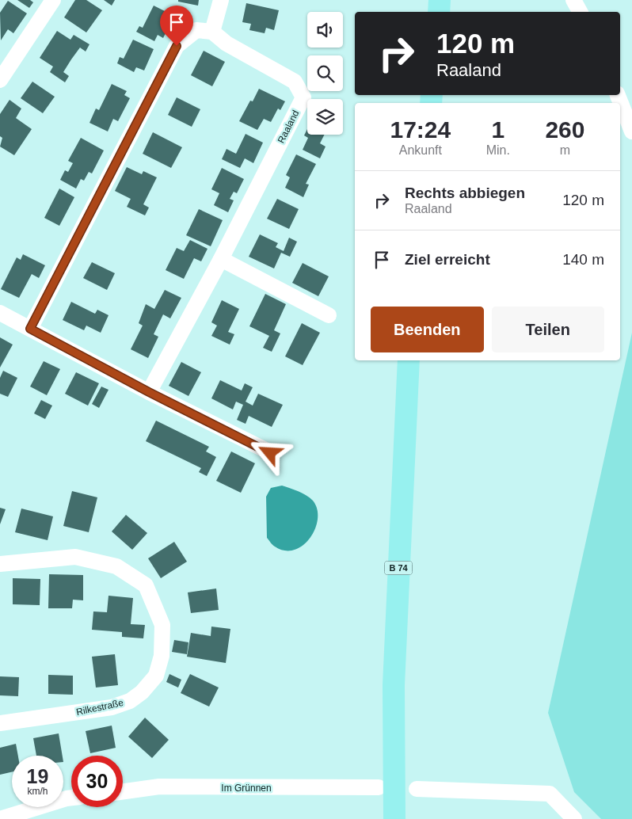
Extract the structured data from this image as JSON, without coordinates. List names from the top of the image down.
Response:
{
  "streets": {
    "main road": ["B 74"],
    "street": ["Raaland", "Rilkestraße", "Im Grünnen"]
  },
  "crossings": [
    ["B 74", "Im Grünnen"]
  ],
  "page": {
    "turn": ["120 m", "Raaland"],
    "eta": [
      "17:24",
      "Ankunft",
      "1",
      "Min.",
      "260",
      "m"
    ],
    "list": [
      {
        "name": "Rechts abbiegen",
        "note": "Raaland",
        "value": "120 m"
      },
      {
        "name": "Ziel erreicht",
        "value": "140 m"
      }
    ],
    "buttons": ["Beenden", "Teilen"],
    "speed": "19 km/h",
    "limit": "30"
  }
}
